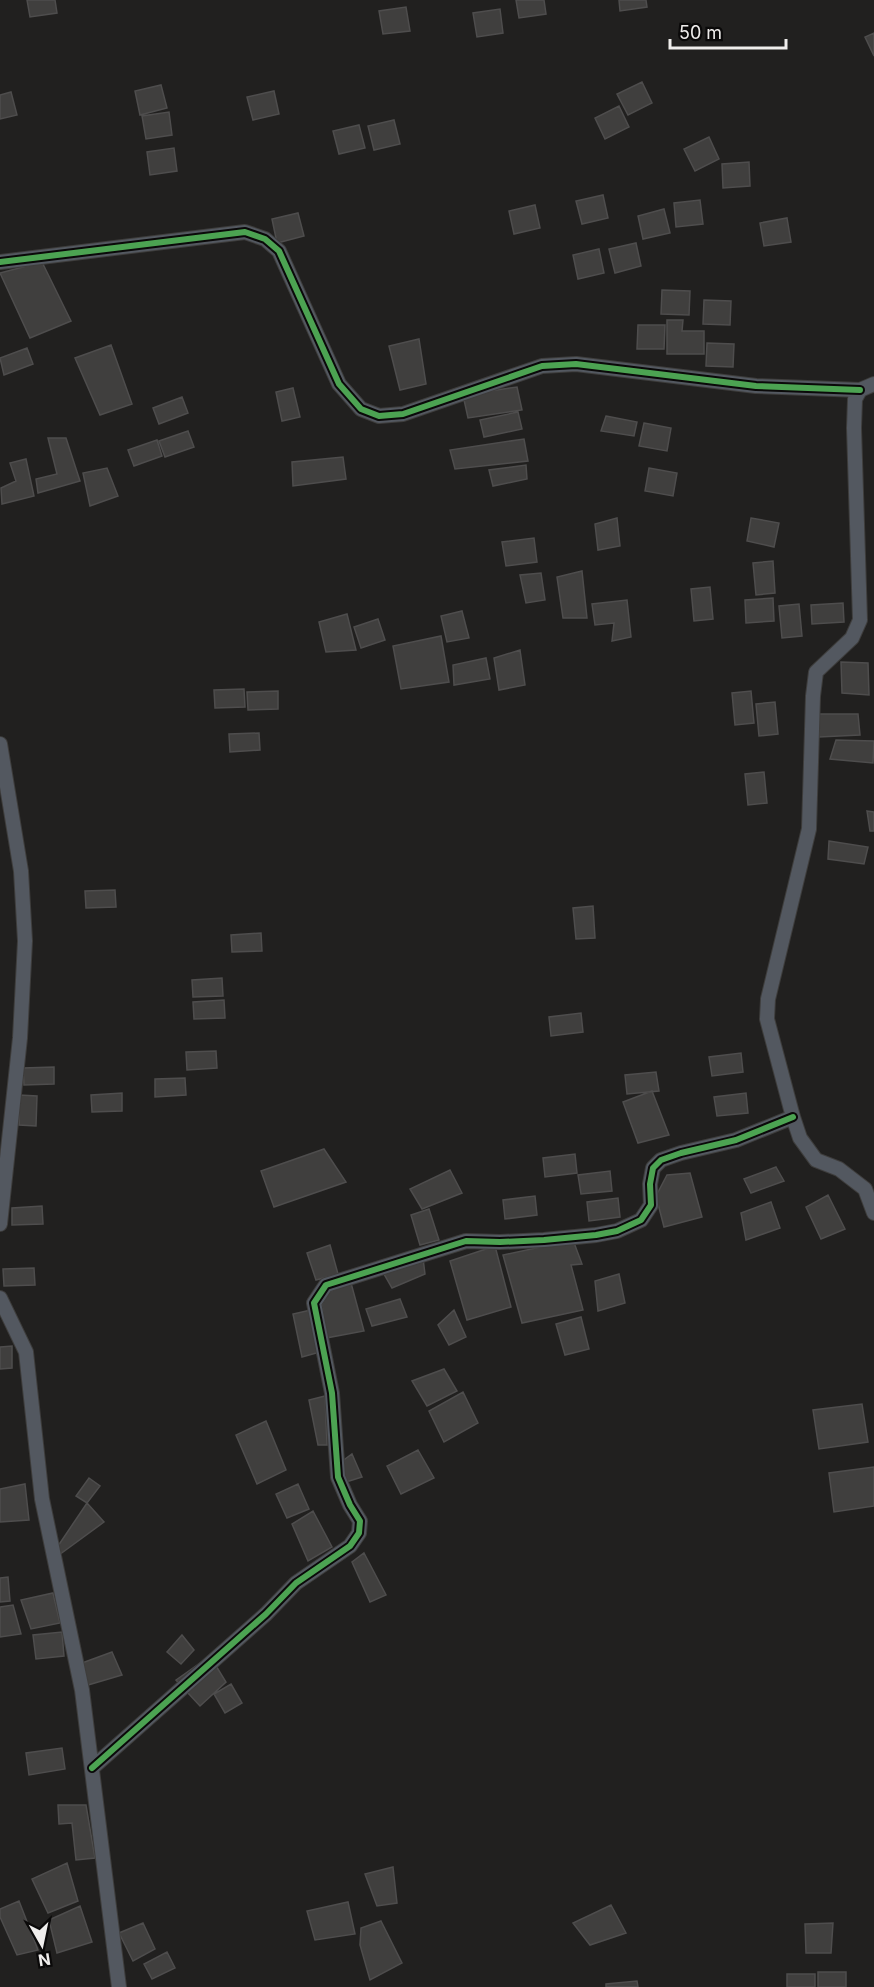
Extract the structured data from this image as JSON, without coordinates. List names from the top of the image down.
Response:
{
  "scale_bar": "50 m",
  "north": "bottom"
}
